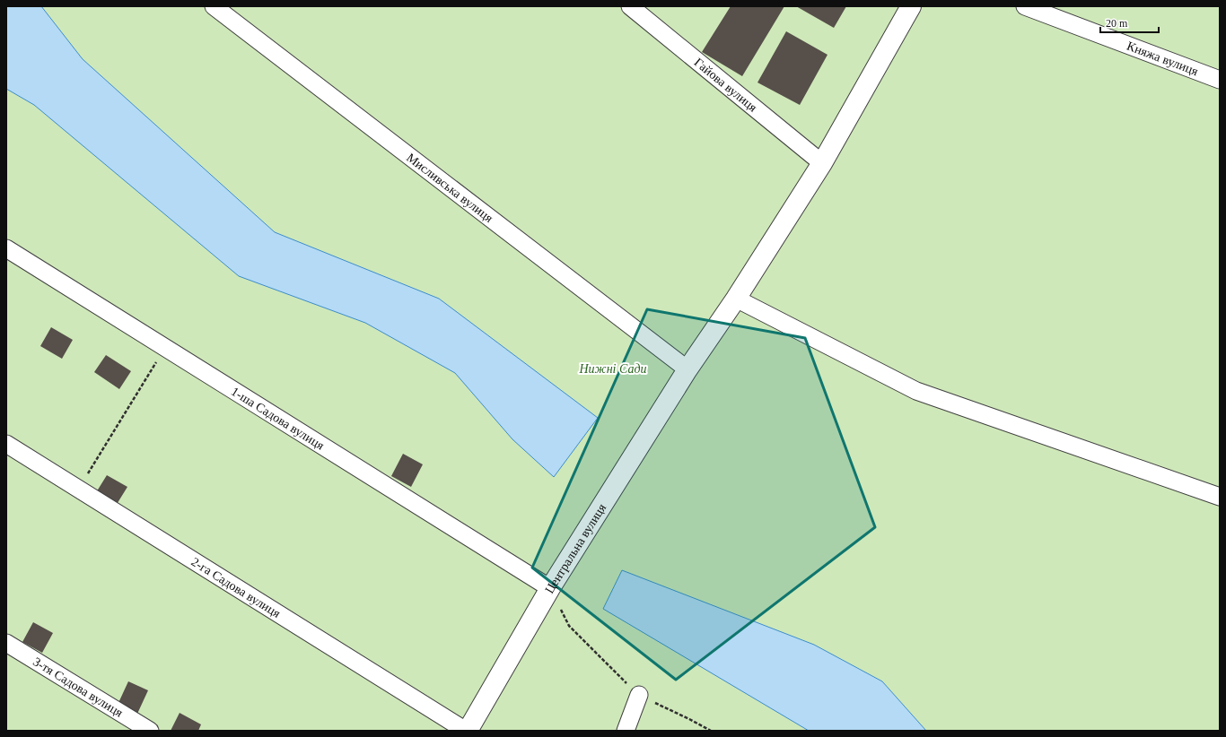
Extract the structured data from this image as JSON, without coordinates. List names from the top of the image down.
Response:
{
  "streets": {
    "street": [
      "Княжа вулиця",
      "Гайова вулиця",
      "Мисливська вулиця",
      "1-ша Садова вулиця",
      "Центральна вулиця",
      "2-га Садова вулиця",
      "3-тя Садова вулиця"
    ]
  },
  "crossings": [
    ["Гайова вулиця", "Центральна вулиця"],
    ["Мисливська вулиця", "Центральна вулиця"],
    ["1-ша Садова вулиця", "Центральна вулиця"],
    ["Центральна вулиця", "2-га Садова вулиця"]
  ],
  "parks": ["Нижні Сади"],
  "scale_bar": "20 m"
}
